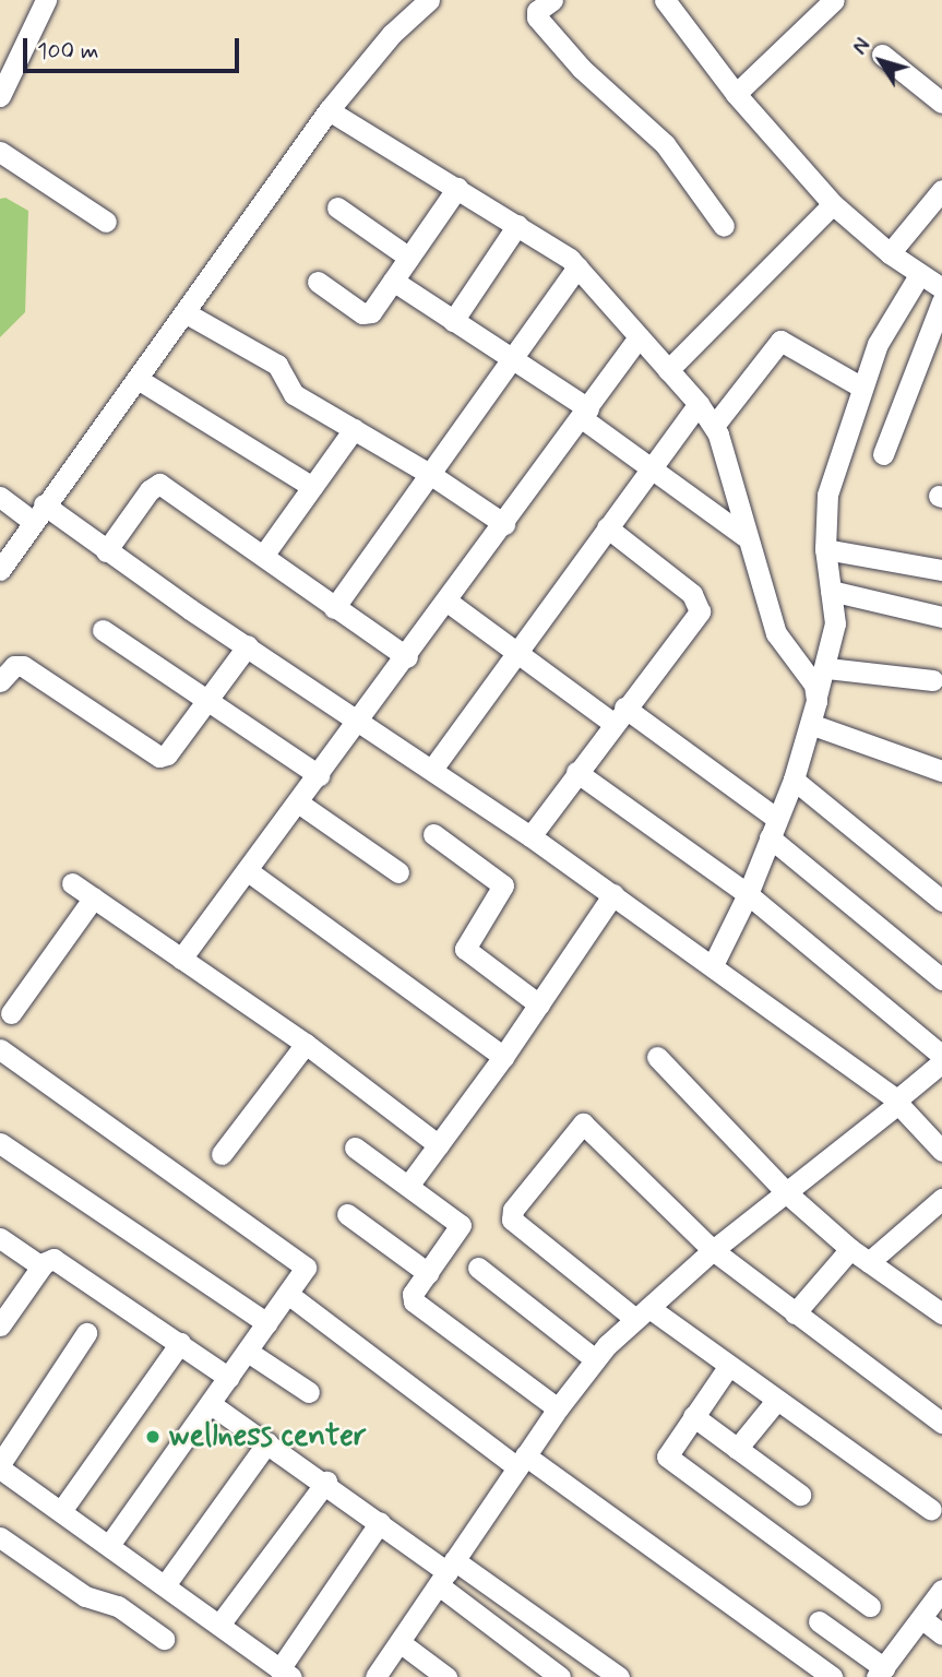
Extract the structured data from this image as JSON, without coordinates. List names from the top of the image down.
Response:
{
  "places": ["wellness center"],
  "scale_bar": "100 m",
  "north": "top left"
}
